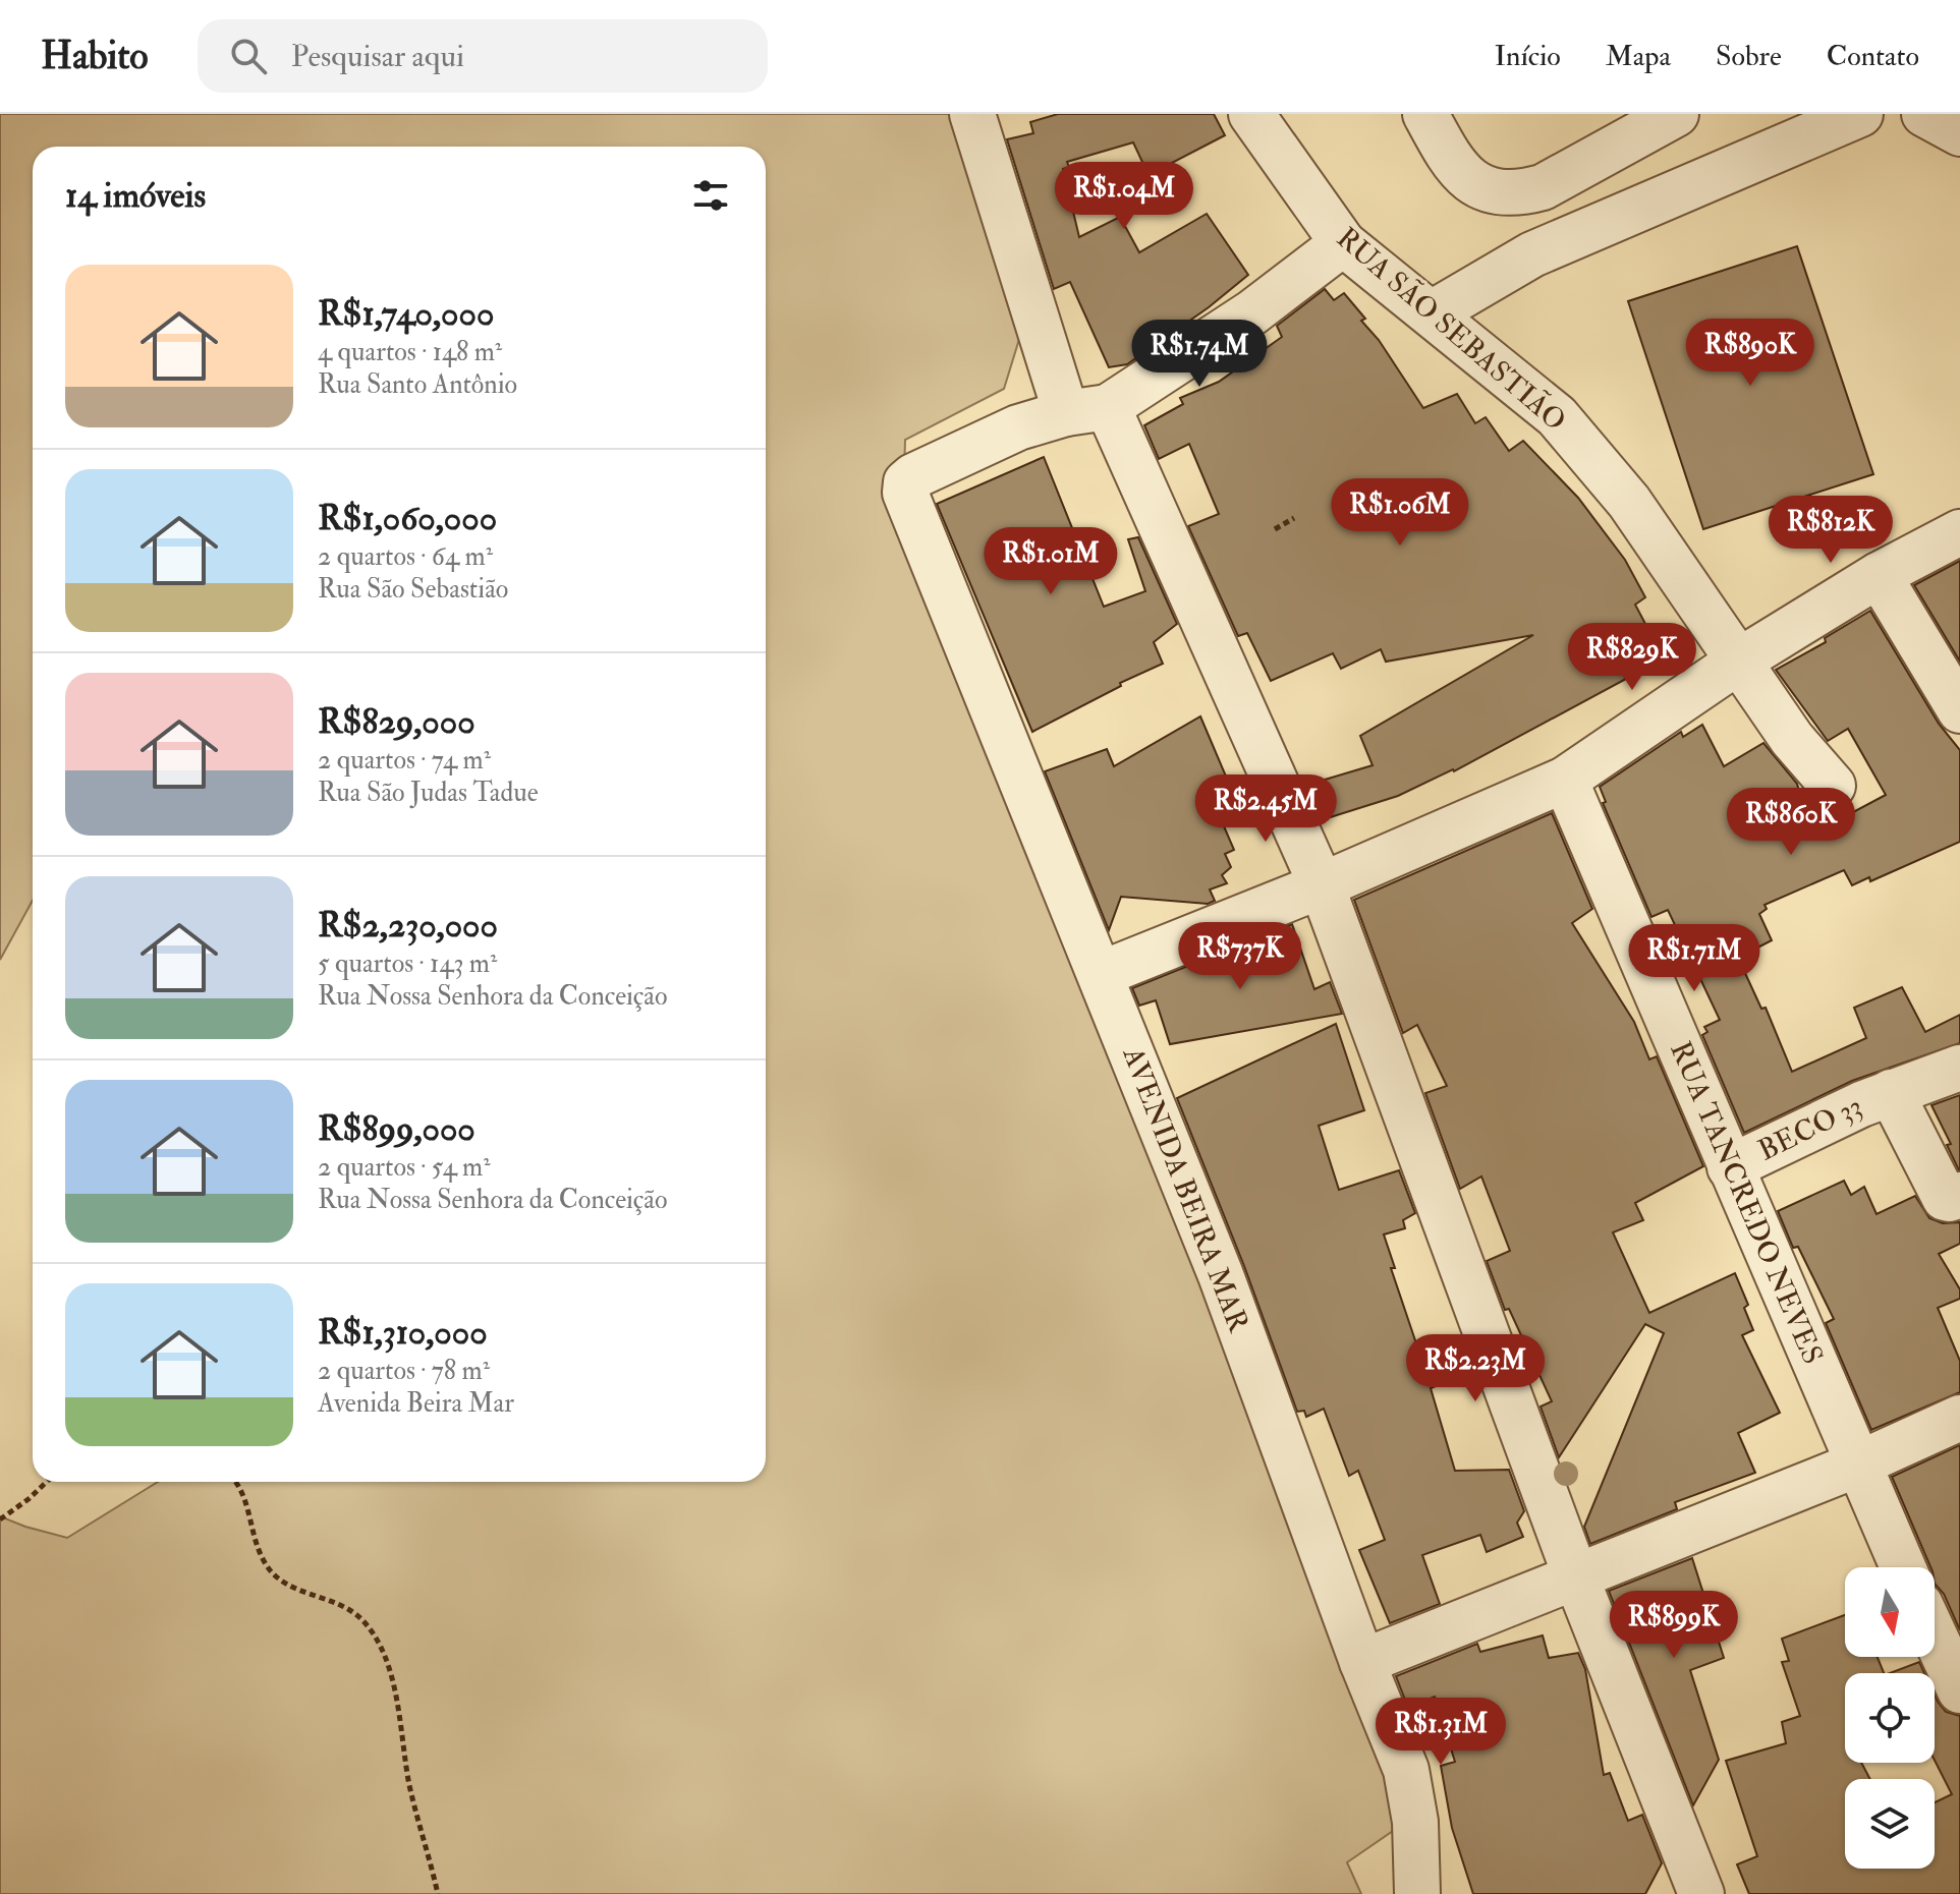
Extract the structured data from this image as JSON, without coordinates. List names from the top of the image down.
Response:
{
  "streets": {
    "street": [
      "RUA SÃO SEBASTIÃO",
      "BECO 33",
      "AVENIDA BEIRA MAR",
      "RUA TANCREDO NEVES"
    ]
  },
  "crossings": [
    ["BECO 33", "RUA TANCREDO NEVES"]
  ],
  "north": "bottom",
  "page": {
    "header": "Habito",
    "search": "Pesquisar aqui",
    "nav": [
      "Início",
      "Mapa",
      "Sobre",
      "Contato"
    ],
    "heading": "14 imóveis",
    "price": [
      "R$1.04M",
      "R$890K",
      "R$1.74M",
      "R$1.06M",
      "R$812K",
      "R$1.01M",
      "R$829K",
      "R$2.45M",
      "R$860K",
      "R$737K",
      "R$1.71M",
      "R$2.23M",
      "R$899K",
      "R$1.31M"
    ],
    "list": [
      {
        "name": "R$1,740,000",
        "note": "4 quartos · 148 m² · Rua Santo Antônio"
      },
      {
        "name": "R$1,060,000",
        "note": "2 quartos · 64 m² · Rua São Sebastião"
      },
      {
        "name": "R$829,000",
        "note": "2 quartos · 74 m² · Rua São Judas Tadue"
      },
      {
        "name": "R$2,230,000",
        "note": "5 quartos · 143 m² · Rua Nossa Senhora da Conceição"
      },
      {
        "name": "R$899,000",
        "note": "2 quartos · 54 m² · Rua Nossa Senhora da Conceição"
      },
      {
        "name": "R$1,310,000",
        "note": "2 quartos · 78 m² · Avenida Beira Mar"
      }
    ]
  }
}
